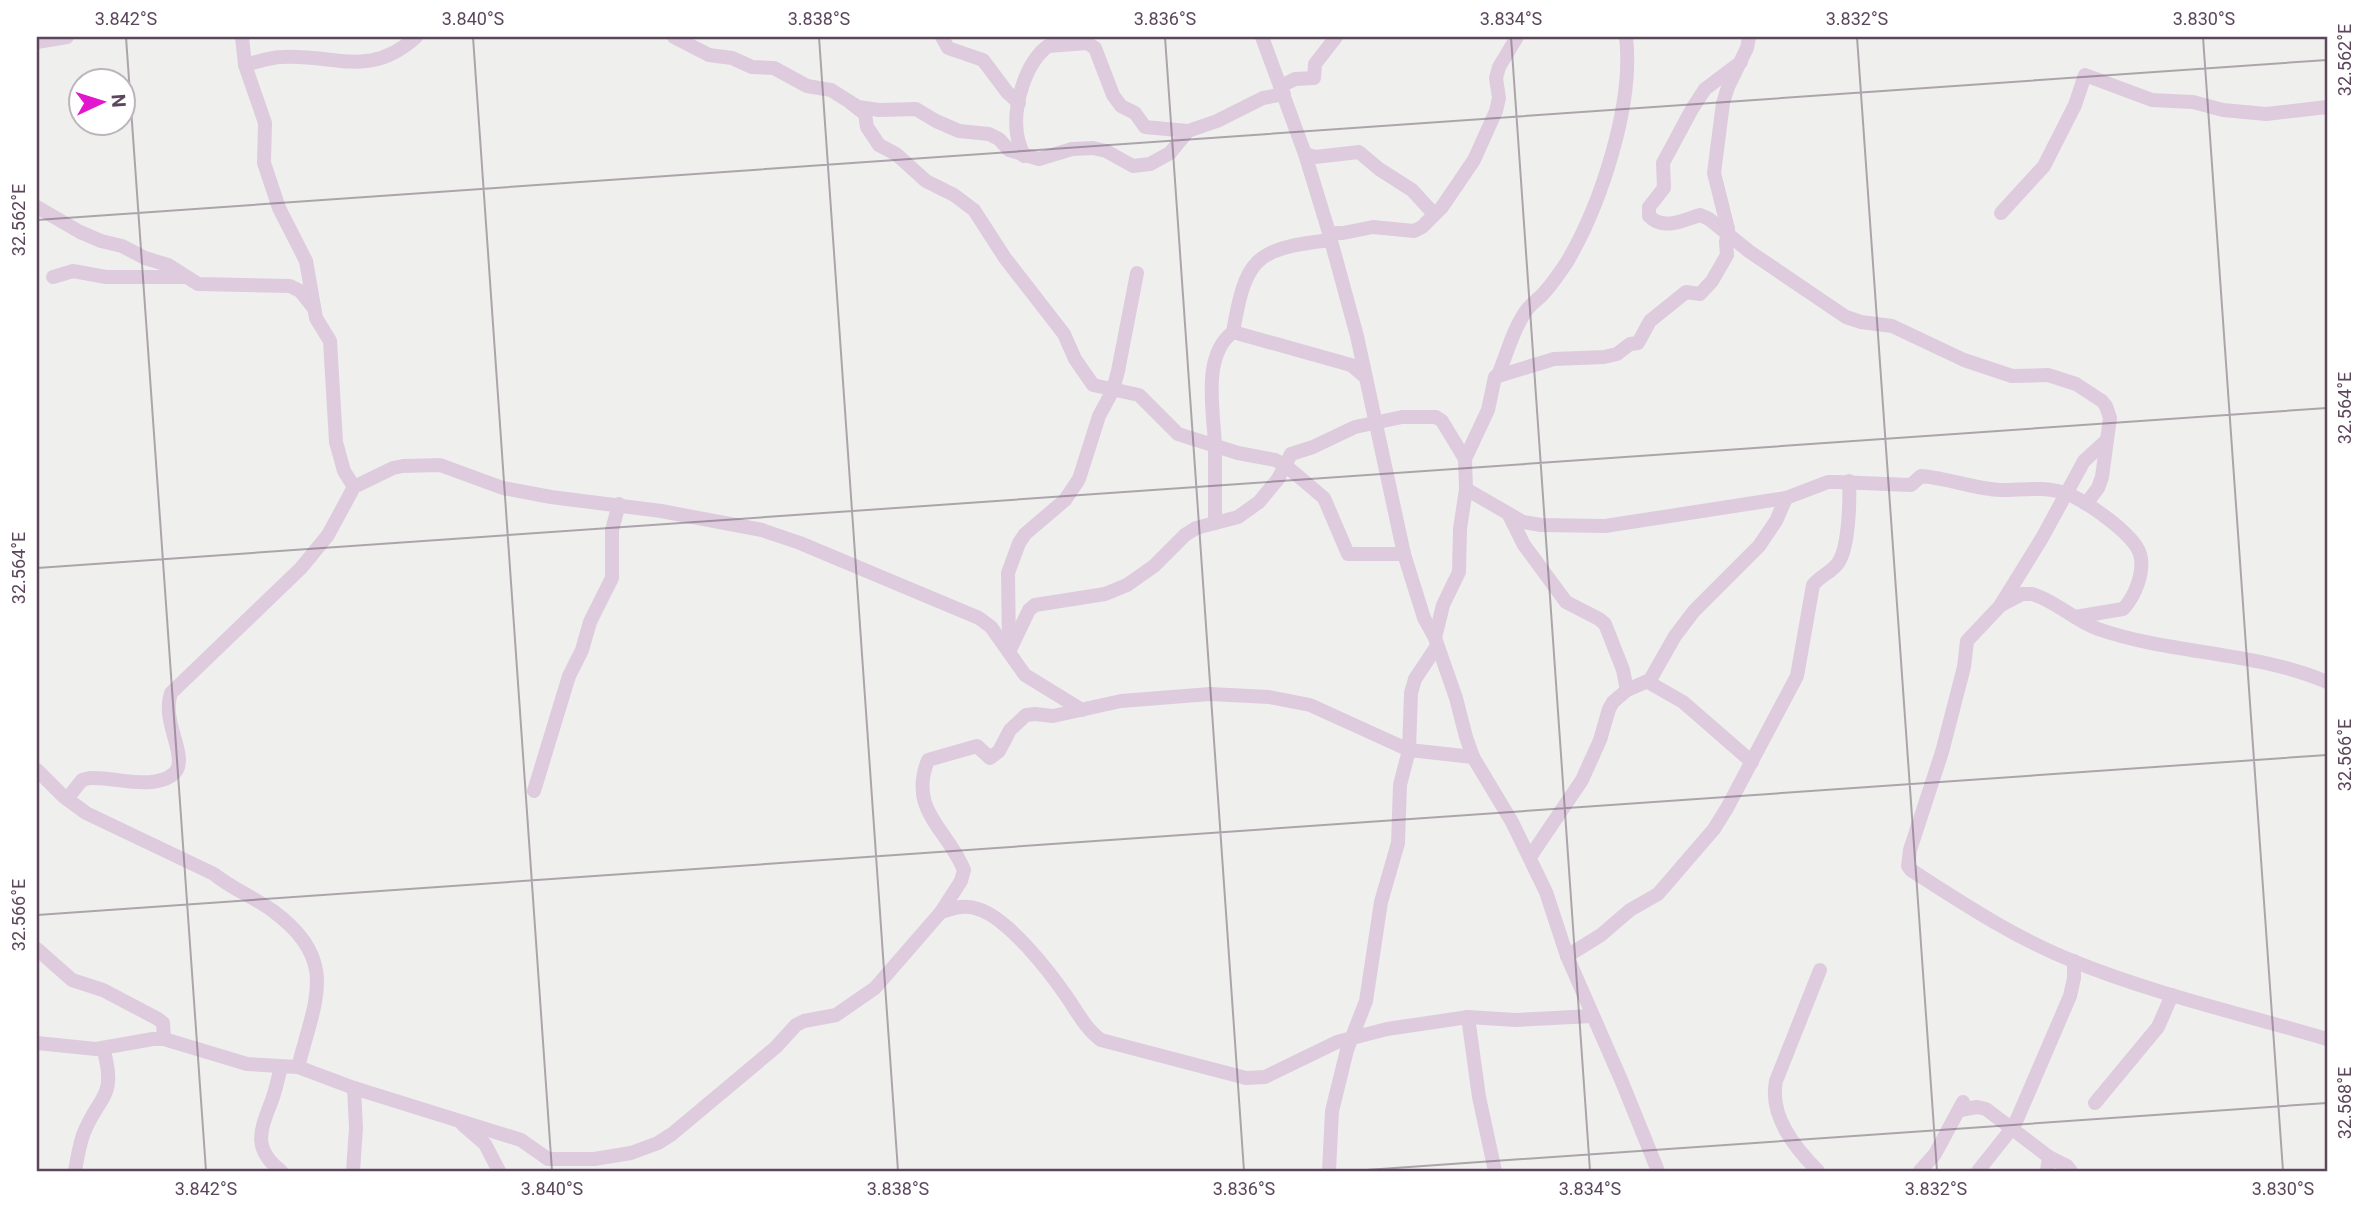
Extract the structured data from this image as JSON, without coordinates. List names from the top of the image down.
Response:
{
  "north": "right",
  "coordinates": [
    "3.842°S",
    "3.840°S",
    "3.838°S",
    "3.836°S",
    "3.834°S",
    "3.832°S",
    "3.830°S",
    "32.562°E",
    "32.564°E",
    "32.566°E",
    "32.568°E"
  ]
}
